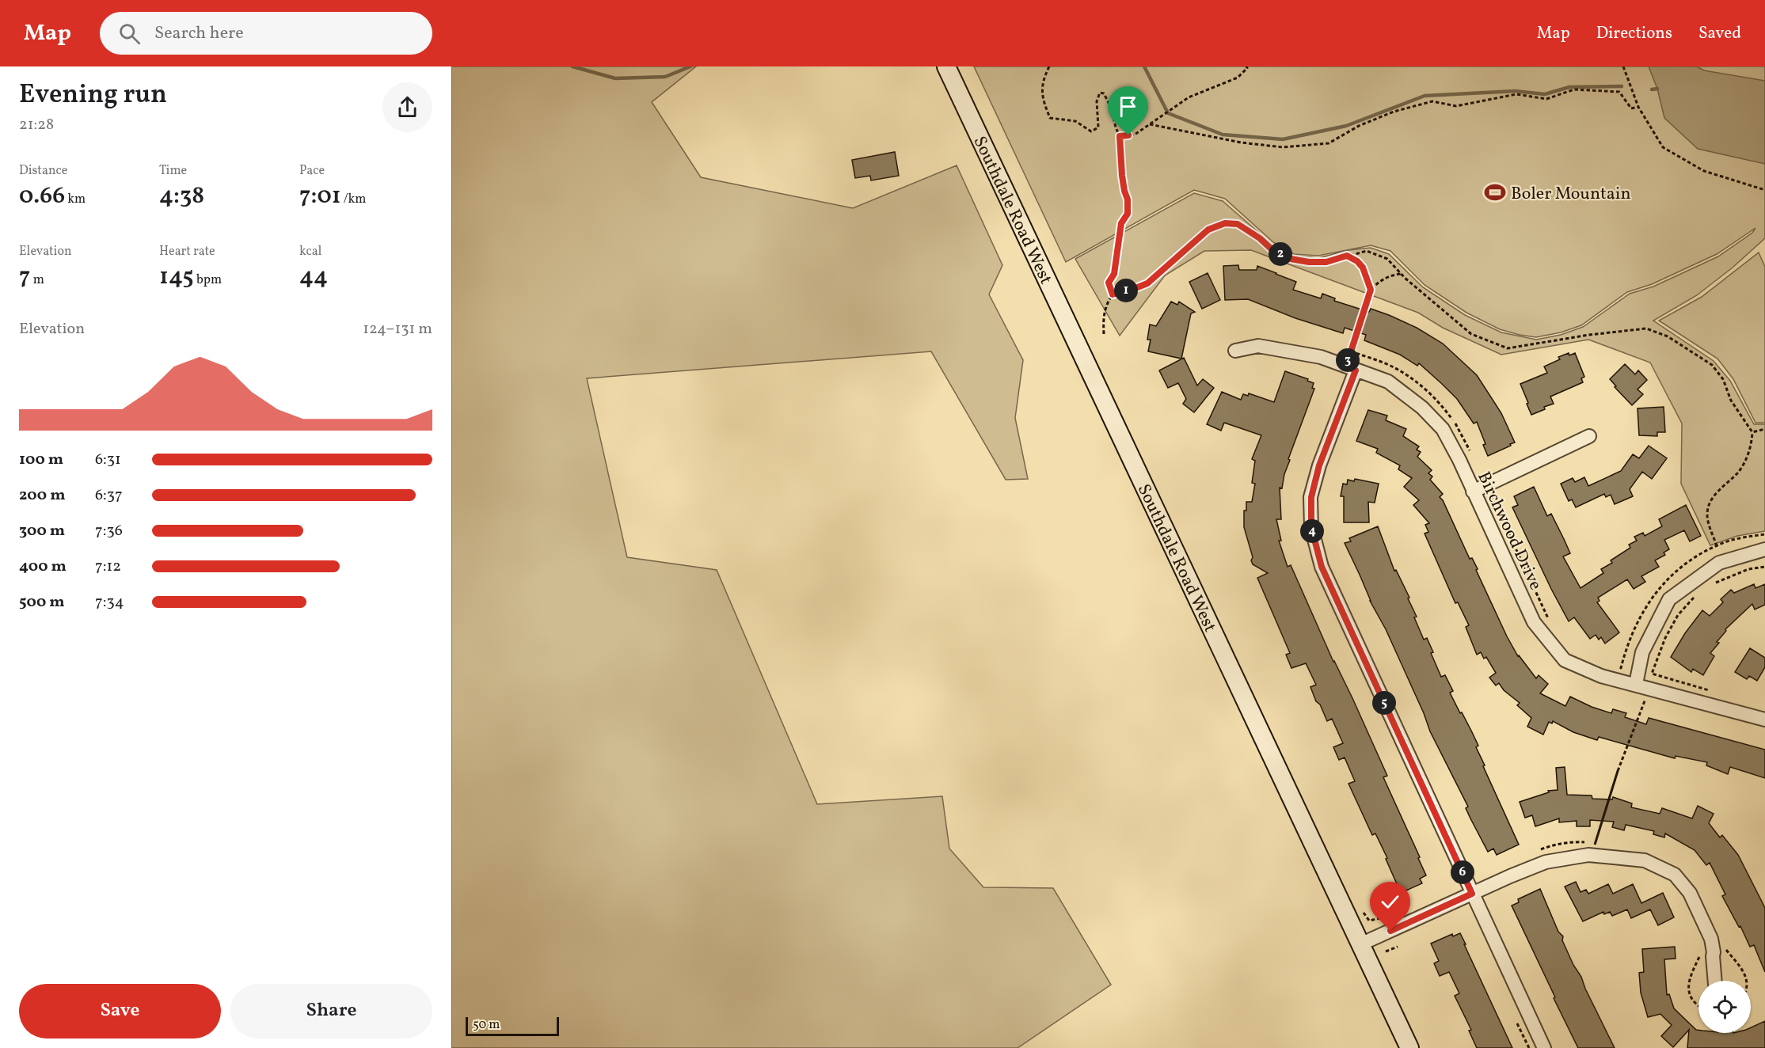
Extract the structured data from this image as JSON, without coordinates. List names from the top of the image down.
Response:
{
  "streets": {
    "main road": ["Southdale Road West"],
    "street": ["Birchwood Drive"]
  },
  "places": {
    "sports": ["Boler Mountain"]
  },
  "scale_bar": "50 m",
  "page": {
    "header": "Map",
    "search": "Search here",
    "nav": ["Map", "Directions", "Saved"],
    "heading": ["Evening run", "21:28"],
    "stats": [
      ["Distance", "0.66 km"],
      ["Time", "4:38"],
      ["Pace", "7:01 /km"],
      ["Elevation", "7 m"],
      ["Heart rate", "145 bpm"],
      ["kcal", "44"]
    ],
    "pins": [
      "2",
      "1",
      "3",
      "4",
      "5",
      "6"
    ],
    "chart": ["Elevation", "124–131 m"],
    "list": [
      {
        "name": "100 m",
        "note": "6:31"
      },
      {
        "name": "200 m",
        "note": "6:37"
      },
      {
        "name": "300 m",
        "note": "7:36"
      },
      {
        "name": "400 m",
        "note": "7:12"
      },
      {
        "name": "500 m",
        "note": "7:34"
      }
    ],
    "buttons": ["Save", "Share"],
    "scale": "50 m"
  }
}
